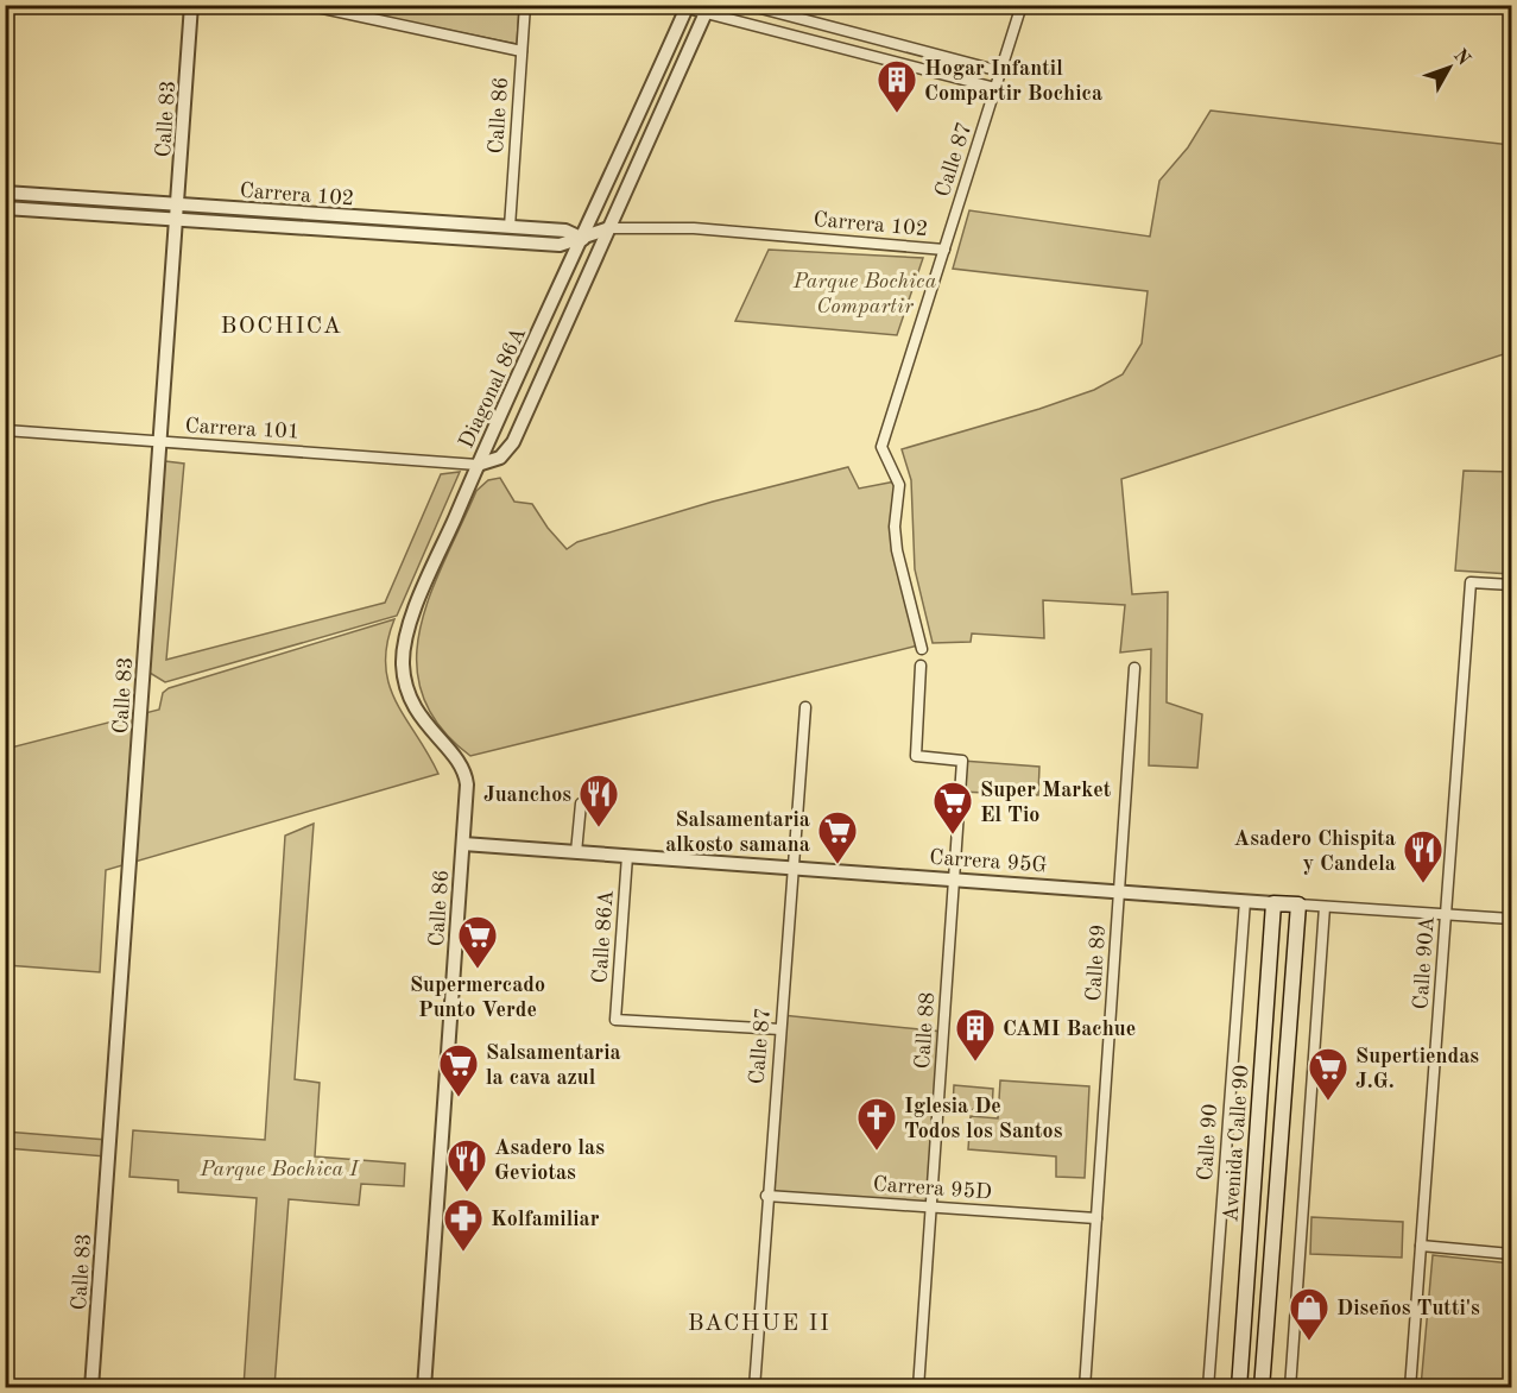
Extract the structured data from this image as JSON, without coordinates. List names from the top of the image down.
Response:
{
  "streets": {
    "main road": ["Carrera 95G", "Avenida Calle 90"],
    "street": [
      "Calle 86",
      "Calle 83",
      "Calle 87",
      "Carrera 102",
      "Diagonal 86A",
      "Carrera 101",
      "Calle 86A",
      "Calle 89",
      "Calle 90A",
      "Calle 88",
      "Calle 90",
      "Carrera 95D"
    ]
  },
  "crossings": [
    ["Calle 86", "Carrera 102"],
    ["Calle 86", "Diagonal 86A"],
    ["Calle 86", "Carrera 101"],
    ["Calle 86", "Carrera 95G"],
    ["Calle 83", "Carrera 102"],
    ["Calle 83", "Carrera 101"],
    ["Calle 87", "Carrera 102"],
    ["Calle 87", "Carrera 95G"],
    ["Calle 87", "Calle 86A"],
    ["Calle 87", "Carrera 95D"],
    ["Carrera 102", "Diagonal 86A"],
    ["Diagonal 86A", "Carrera 101"],
    ["Carrera 95G", "Calle 86A"],
    ["Carrera 95G", "Calle 89"],
    ["Carrera 95G", "Calle 90A"],
    ["Carrera 95G", "Calle 88"],
    ["Carrera 95G", "Calle 90"],
    ["Carrera 95G", "Avenida Calle 90"],
    ["Calle 89", "Carrera 95D"],
    ["Calle 88", "Carrera 95D"]
  ],
  "districts": ["BOCHICA", "BACHUE II"],
  "parks": ["Parque Bochica Compartir", "Parque Bochica I"],
  "places": {
    "building": ["Hogar Infantil Compartir Bochica", "CAMI Bachue"],
    "restaurant": ["Juanchos", "Asadero Chispita y Candela", "Asadero las Geviotas"],
    "supermarket": [
      "Super Market El Tio",
      "Salsamentaria alkosto samana",
      "Supermercado Punto Verde",
      "Salsamentaria la cava azul",
      "Supertiendas J.G."
    ],
    "church": ["Iglesia De Todos los Santos"],
    "pharmacy": ["Kolfamiliar"],
    "shop": ["Diseños Tutti's"]
  },
  "north": "top right"
}
